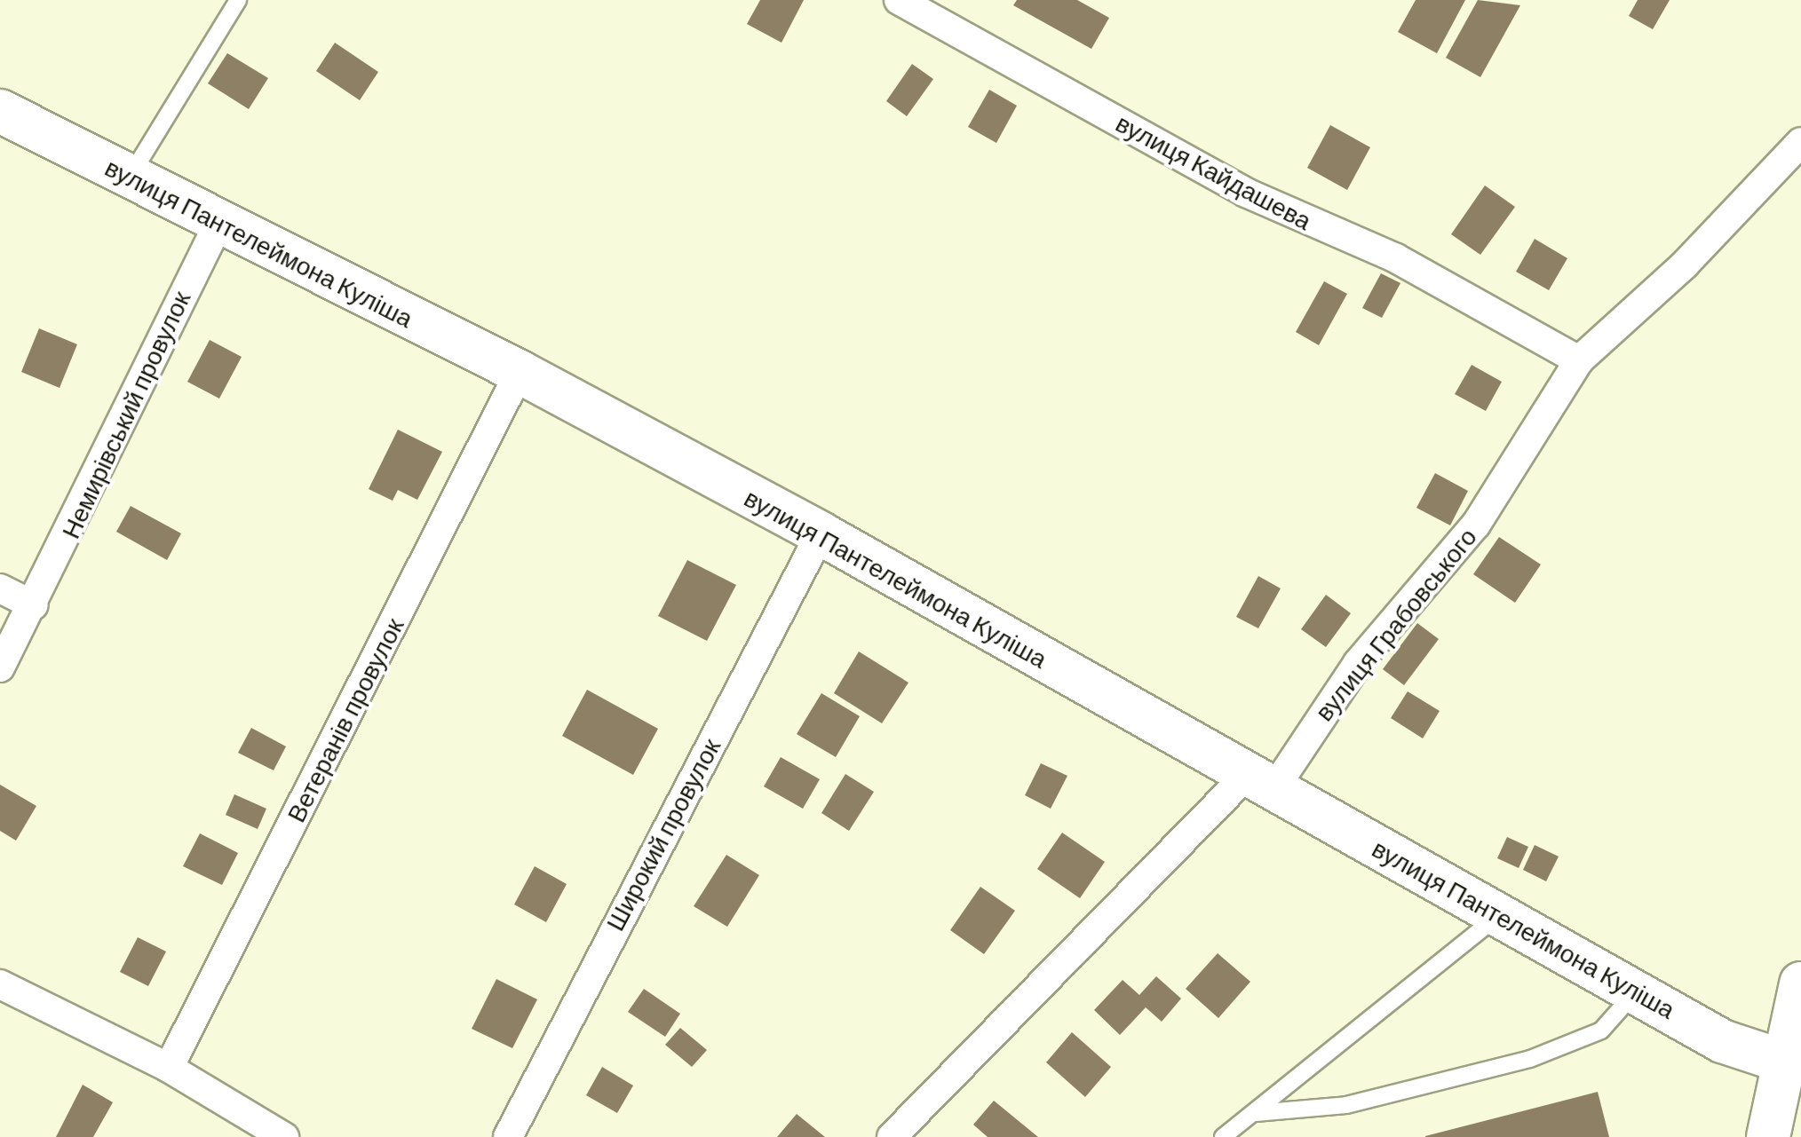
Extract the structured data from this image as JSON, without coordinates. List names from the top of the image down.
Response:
{
  "streets": {
    "street": [
      "вулиця Кайдашева",
      "вулиця Пантелеймона Куліша",
      "Немирівський провулок",
      "вулиця Грабовського",
      "Ветеранів провулок",
      "Широкий провулок"
    ]
  },
  "crossings": [
    ["вулиця Кайдашева", "вулиця Грабовського"],
    ["вулиця Пантелеймона Куліша", "Немирівський провулок"],
    ["вулиця Пантелеймона Куліша", "вулиця Грабовського"],
    ["вулиця Пантелеймона Куліша", "Ветеранів провулок"],
    ["вулиця Пантелеймона Куліша", "Широкий провулок"]
  ]
}
